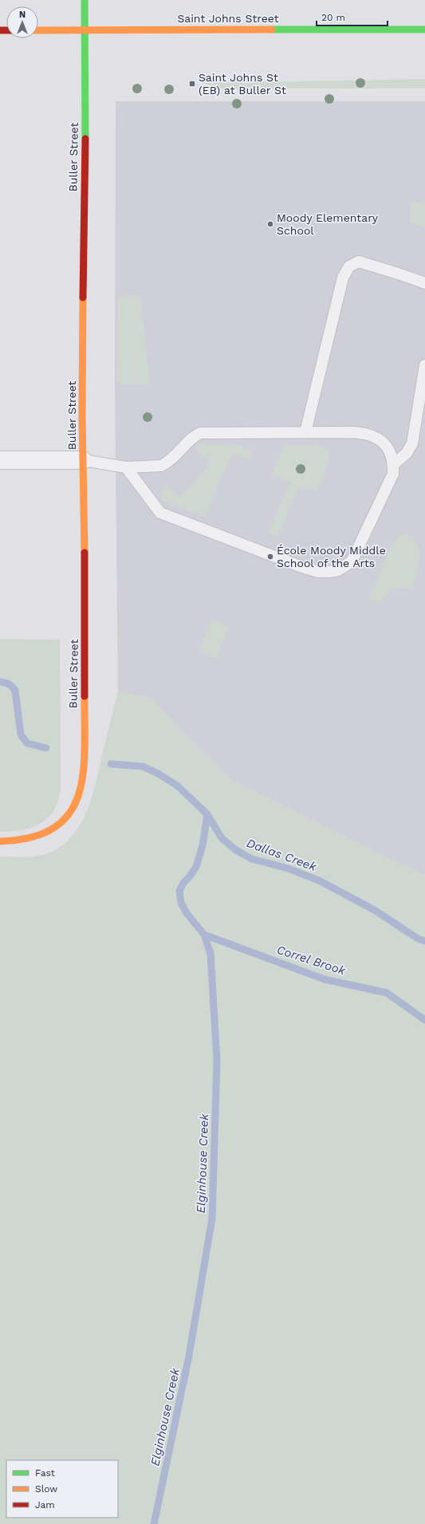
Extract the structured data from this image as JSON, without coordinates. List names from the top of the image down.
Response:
{
  "streets": {
    "street": ["Saint Johns Street", "Buller Street"]
  },
  "crossings": [
    ["Saint Johns Street", "Buller Street"]
  ],
  "water": ["Dallas Creek", "Correl Brook", "Elginhouse Creek"],
  "places": {
    "transit": ["Saint Johns St (EB) at Buller St"],
    "other": ["Moody Elementary School", "École Moody Middle School of the Arts"]
  },
  "legend": ["Fast", "Slow", "Jam"],
  "scale_bar": "20 m",
  "north": "top"
}
